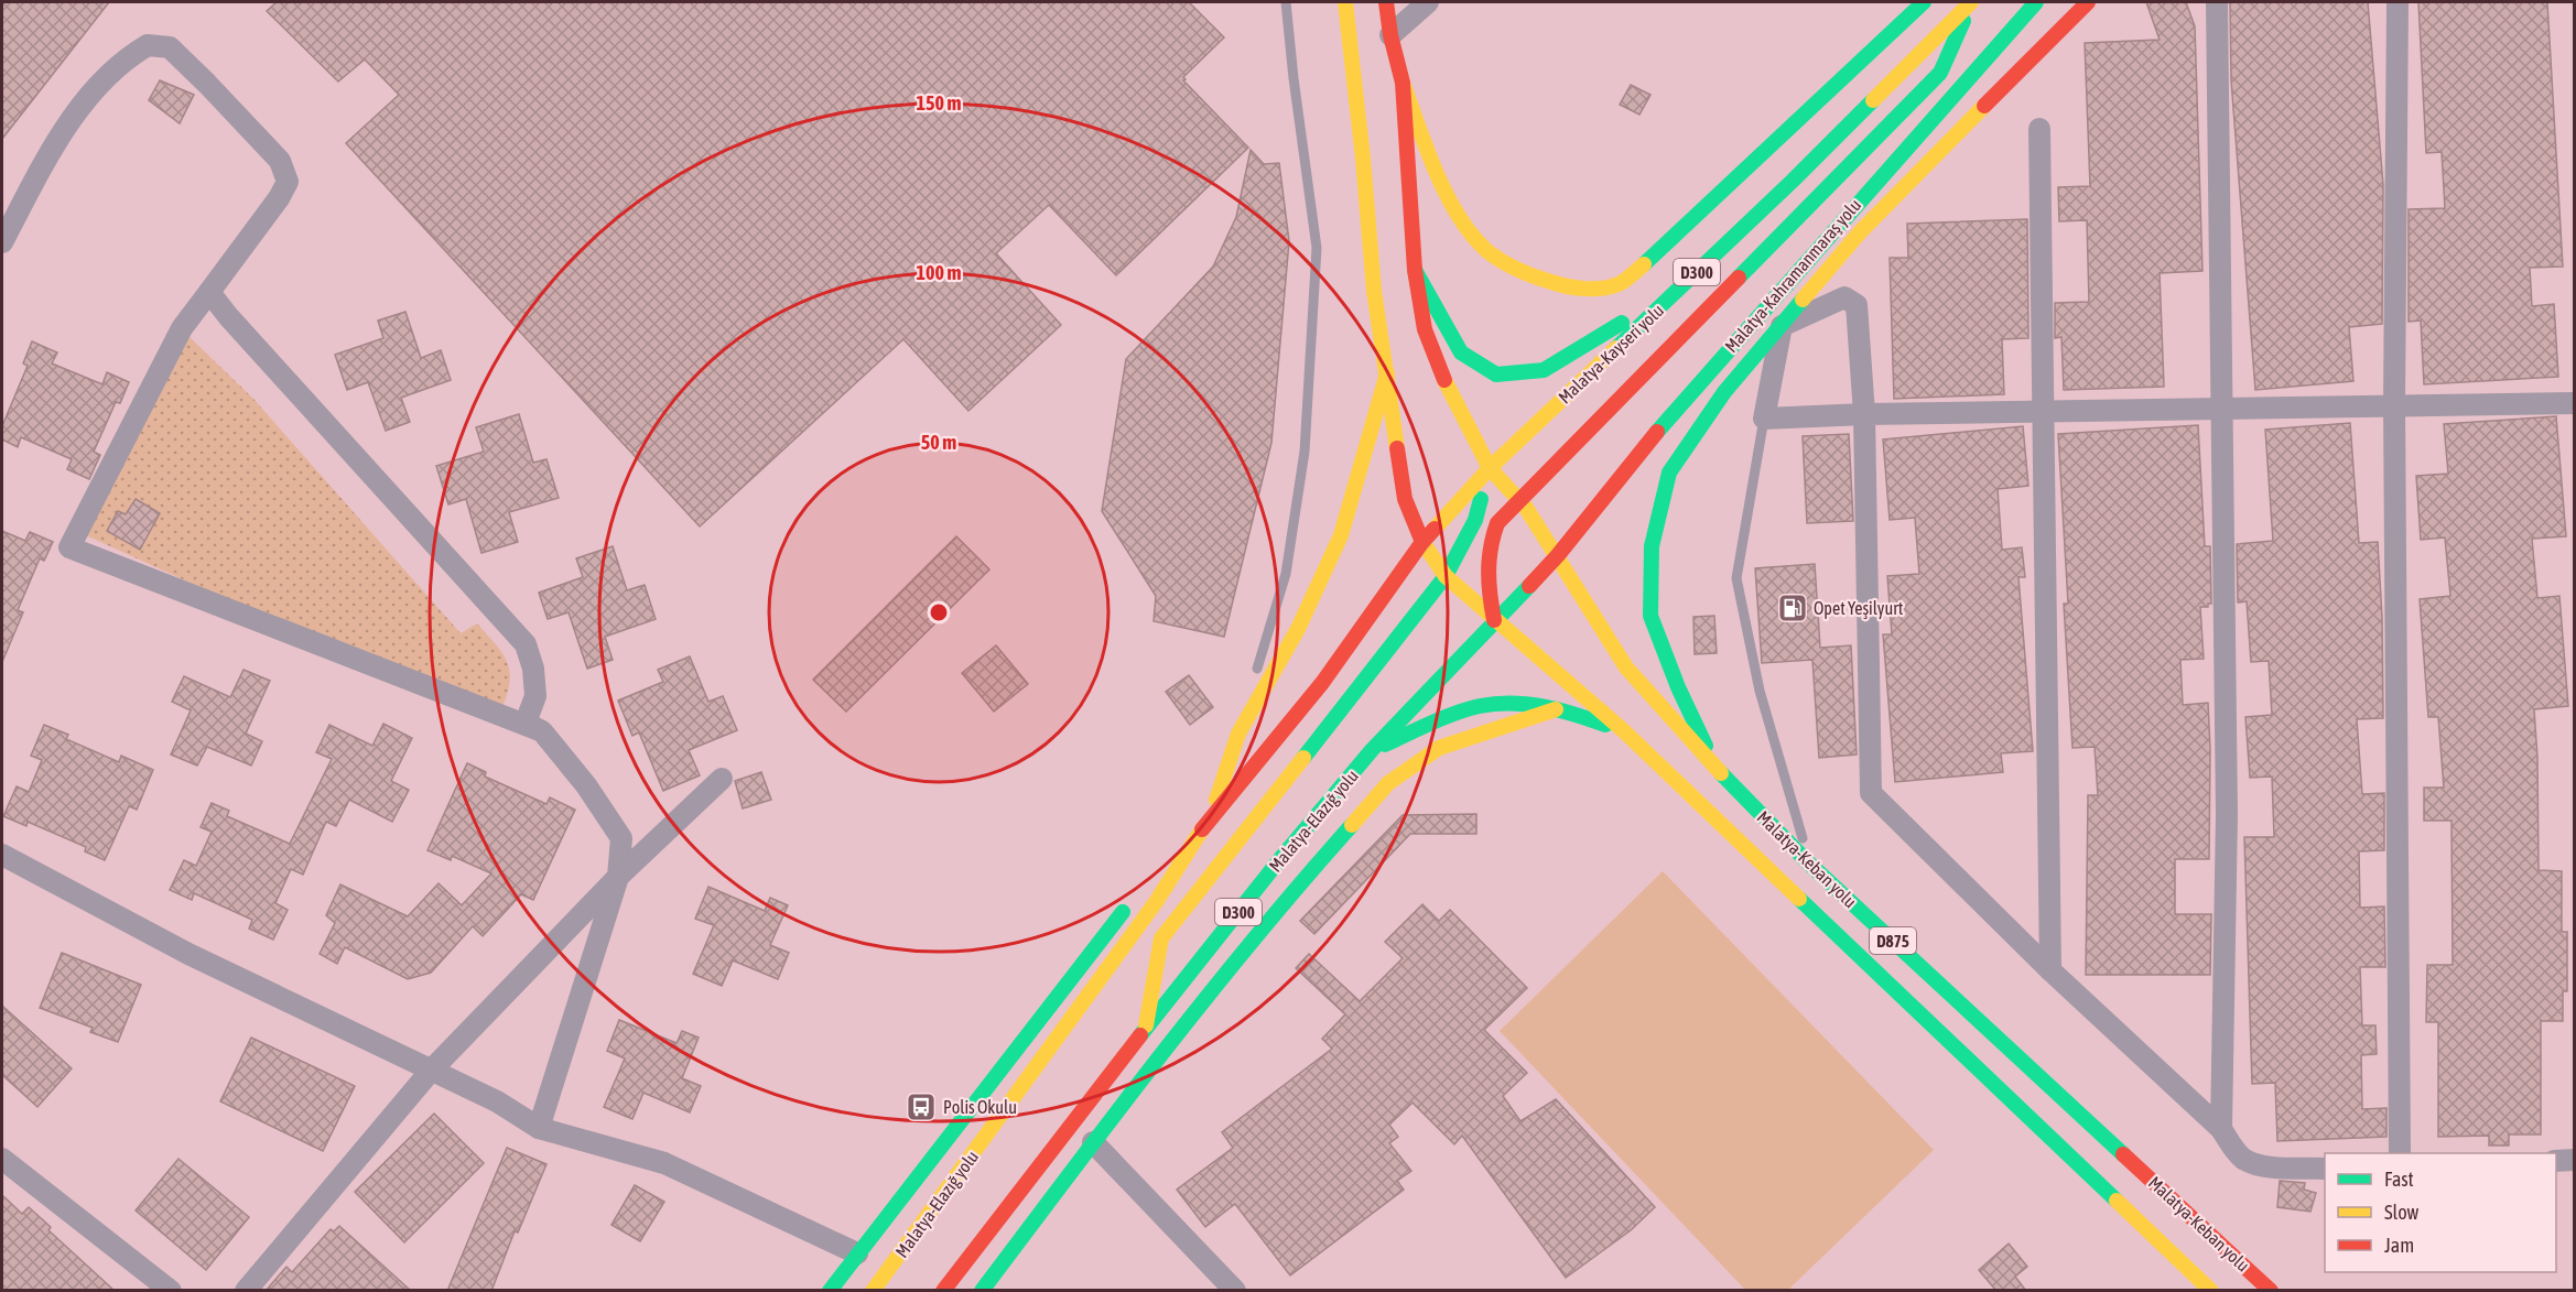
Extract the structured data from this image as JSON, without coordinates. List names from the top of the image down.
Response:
{
  "streets": {
    "main road": [
      "D300",
      "Malatya-Kahramanmaraş yolu",
      "Malatya-Kayseri yolu",
      "Malatya-Elazığ yolu",
      "Malatya-Keban yolu",
      "D875"
    ]
  },
  "crossings": [
    ["Malatya-Kahramanmaraş yolu", "Malatya-Elazığ yolu"],
    ["Malatya-Kahramanmaraş yolu", "Malatya-Keban yolu"],
    ["Malatya-Kayseri yolu", "Malatya-Elazığ yolu"],
    ["Malatya-Kayseri yolu", "Malatya-Keban yolu"],
    ["Malatya-Elazığ yolu", "Malatya-Keban yolu"]
  ],
  "places": {
    "fuel station": ["Opet Yeşilyurt"],
    "bus stop": ["Polis Okulu"]
  },
  "legend": ["Fast", "Slow", "Jam"],
  "rings": ["150 m", "100 m", "50 m"]
}
